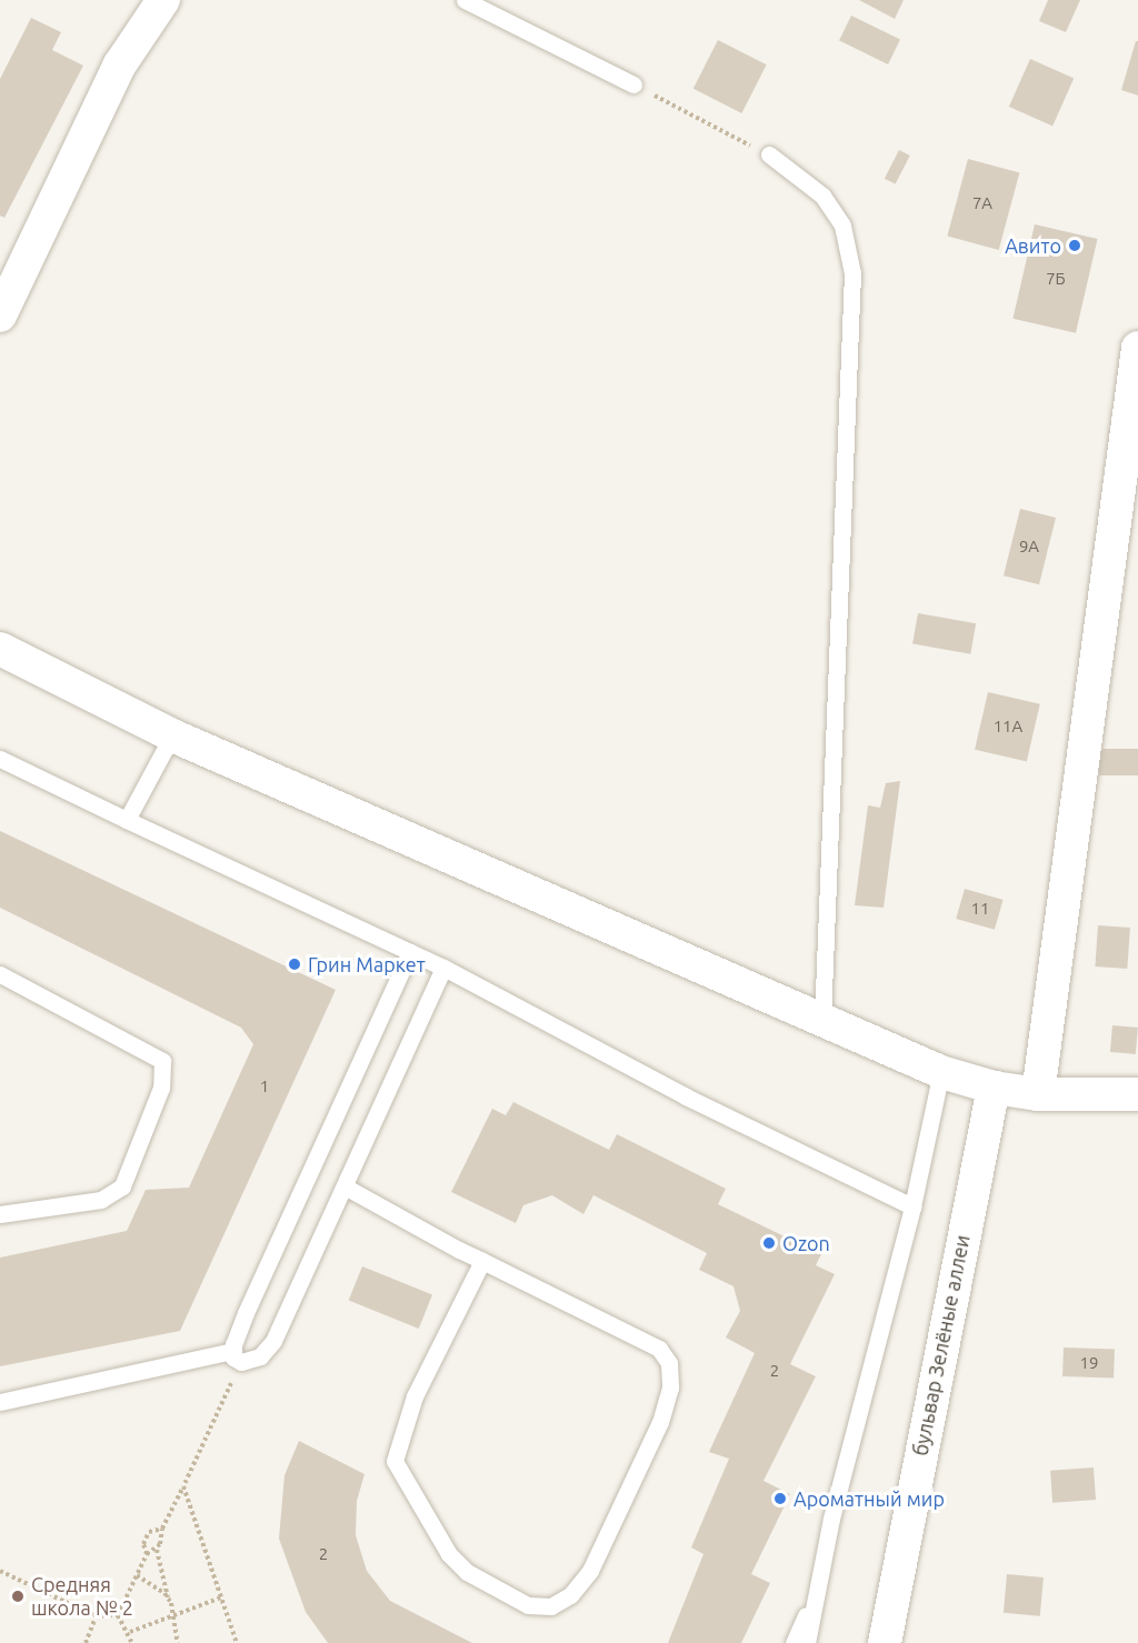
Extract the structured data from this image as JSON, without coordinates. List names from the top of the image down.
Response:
{
  "streets": {
    "street": ["бульвар Зелёные аллеи"]
  },
  "places": [
    "Авито",
    "Грин Маркет",
    "Ozon",
    "Ароматный мир",
    "Средняя школа № 2"
  ],
  "house_numbers": [
    "7А",
    "7Б",
    "9А",
    "11А",
    "11",
    "1",
    "19",
    "2",
    "2"
  ]
}
